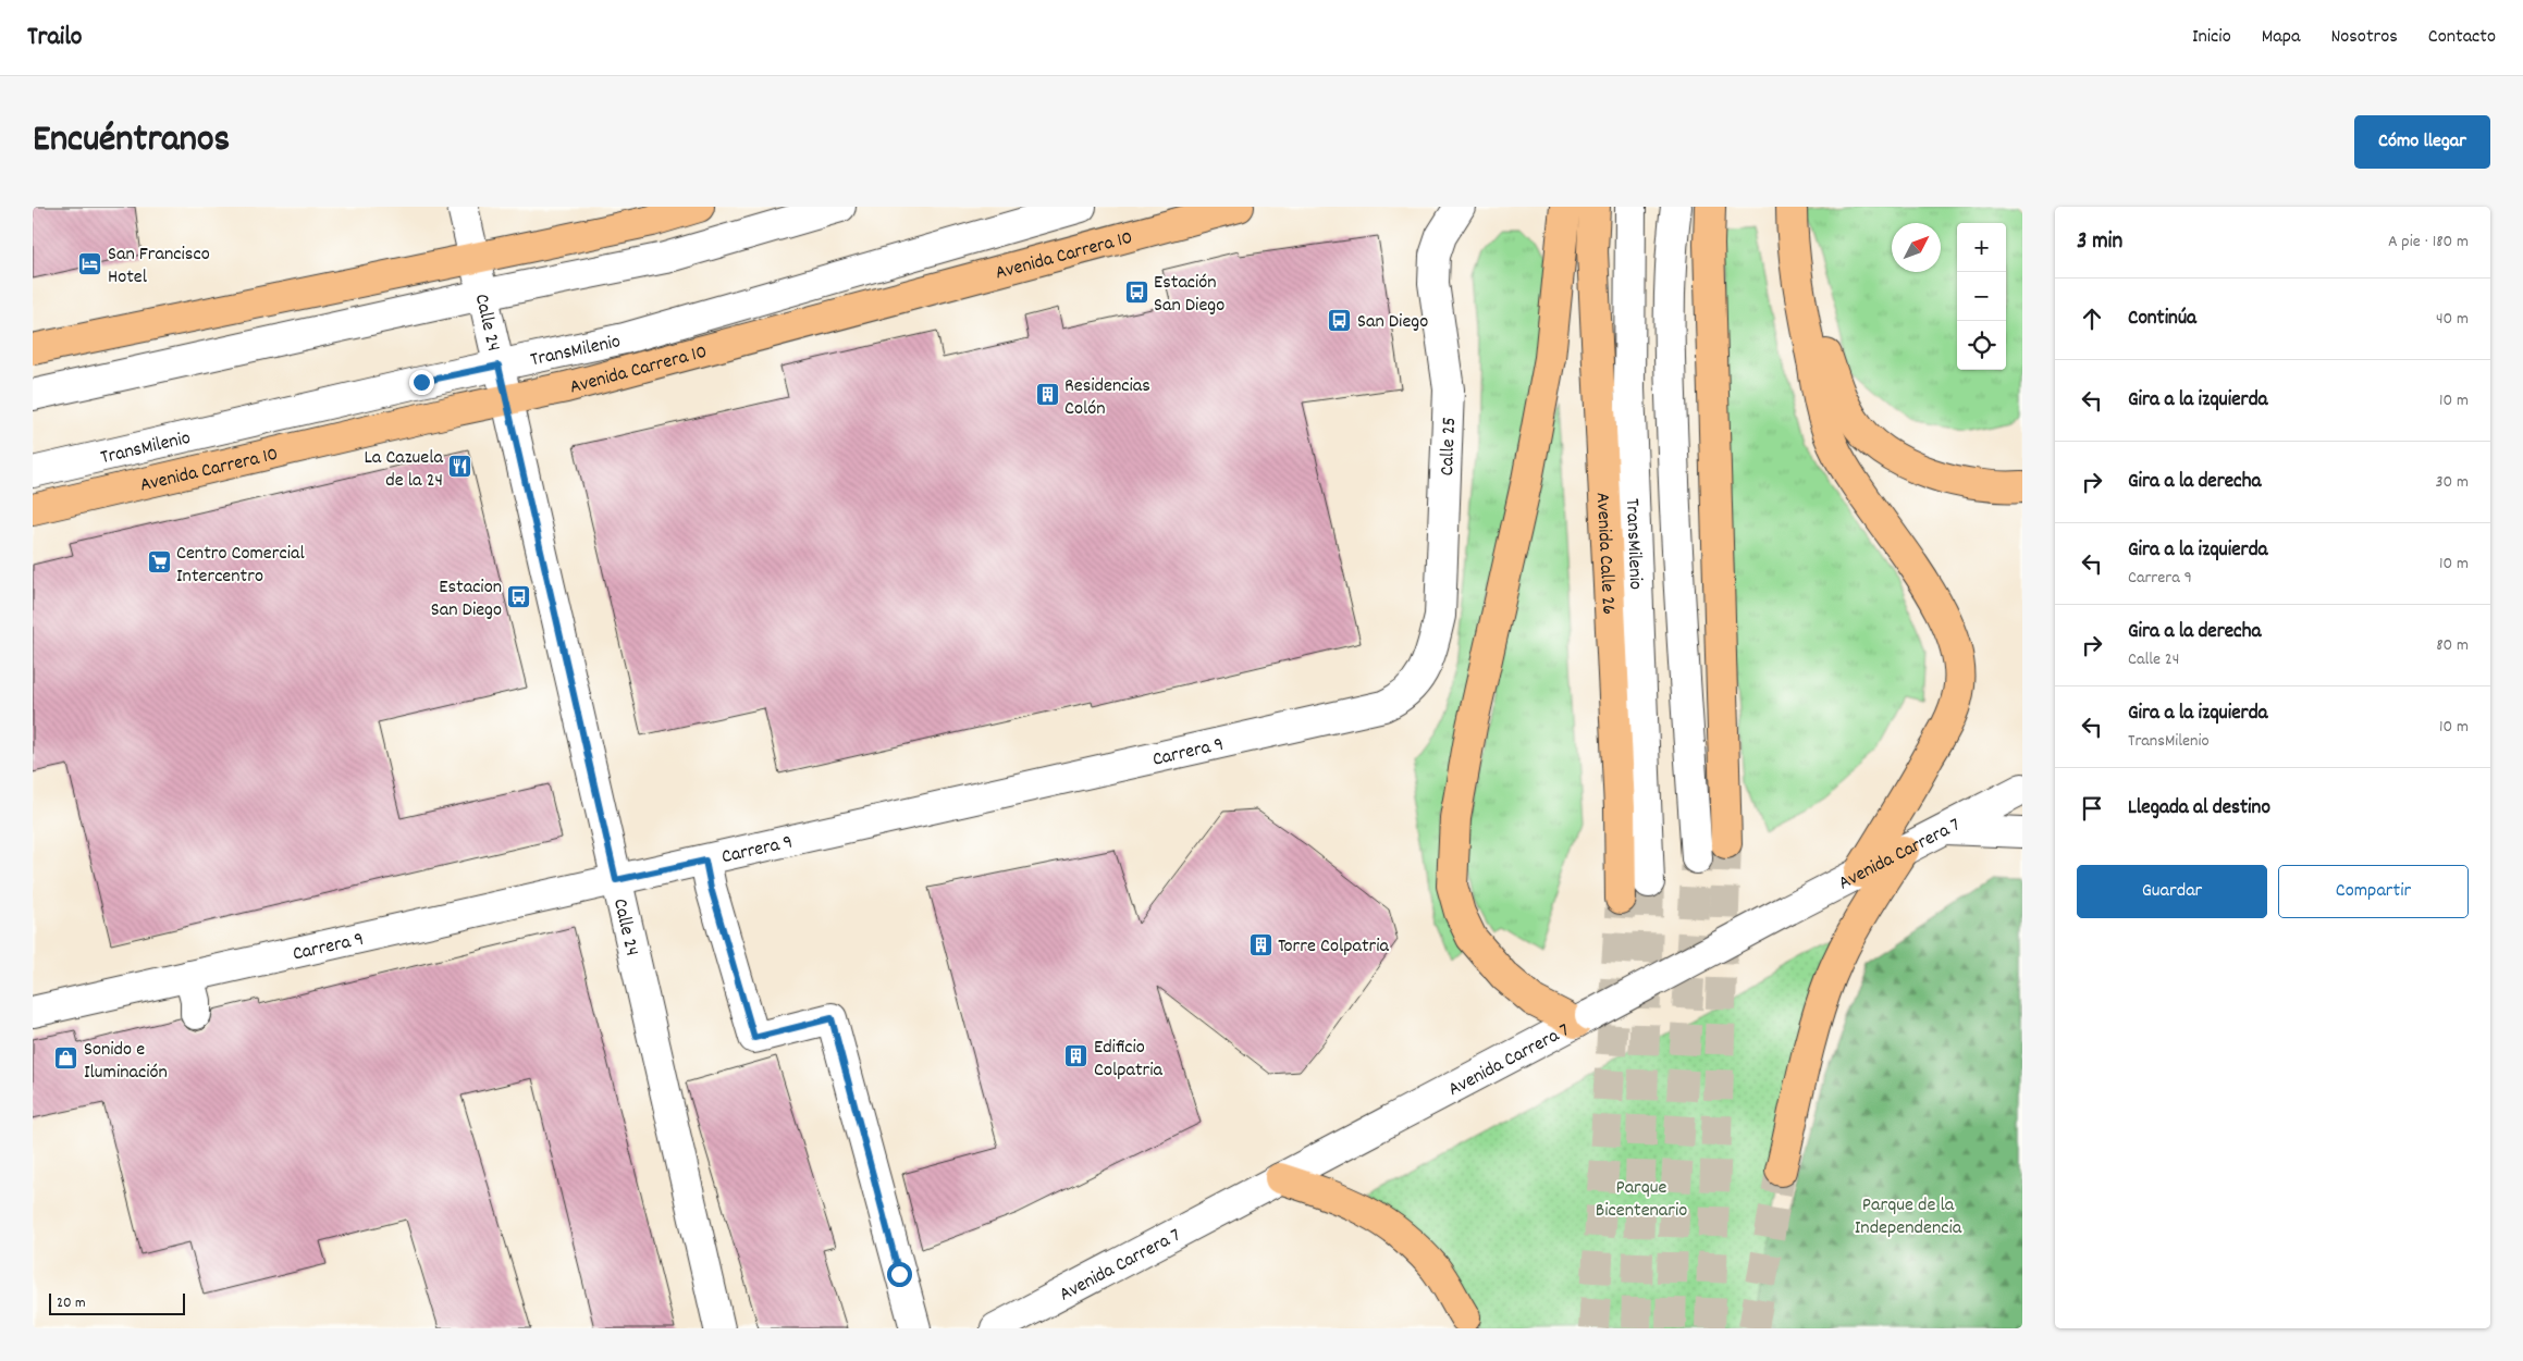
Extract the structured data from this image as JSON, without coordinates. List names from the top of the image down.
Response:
{
  "streets": {
    "main road": ["Avenida Carrera 10", "Avenida Calle 26"],
    "street": [
      "Calle 24",
      "TransMilenio",
      "Calle 25",
      "Carrera 9",
      "Avenida Carrera 7"
    ]
  },
  "crossings": [
    ["Avenida Carrera 10", "Calle 24"],
    ["Calle 24", "TransMilenio"],
    ["Calle 24", "Carrera 9"],
    ["Calle 25", "Carrera 9"]
  ],
  "parks": ["Parque Bicentenario", "Parque de la Independencia"],
  "places": {
    "hotel": ["San Francisco Hotel"],
    "bus stop": ["Estación San Diego", "San Diego", "Estacion San Diego"],
    "building": ["Residencias Colón", "Torre Colpatria", "Edificio Colpatria"],
    "restaurant": ["La Cazuela de la 24"],
    "supermarket": ["Centro Comercial Intercentro"],
    "shop": ["Sonido e Iluminación"]
  },
  "scale_bar": "20 m",
  "north": "top right",
  "page": {
    "header": "Trailo",
    "nav": [
      "Inicio",
      "Mapa",
      "Nosotros",
      "Contacto"
    ],
    "title": "Encuéntranos",
    "buttons": [
      "Cómo llegar",
      ["Guardar", "Compartir"]
    ],
    "heading": ["3 min", "A pie · 180 m"],
    "map_buttons": ["+", "−"],
    "list": [
      ["Continúa", "40 m"],
      ["Gira a la izquierda", "10 m"],
      ["Gira a la derecha", "30 m"],
      ["Gira a la izquierda", "Carrera 9", "10 m"],
      ["Gira a la derecha", "Calle 24", "80 m"],
      ["Gira a la izquierda", "TransMilenio", "10 m"],
      "Llegada al destino"
    ],
    "scale": "20 m"
  }
}
